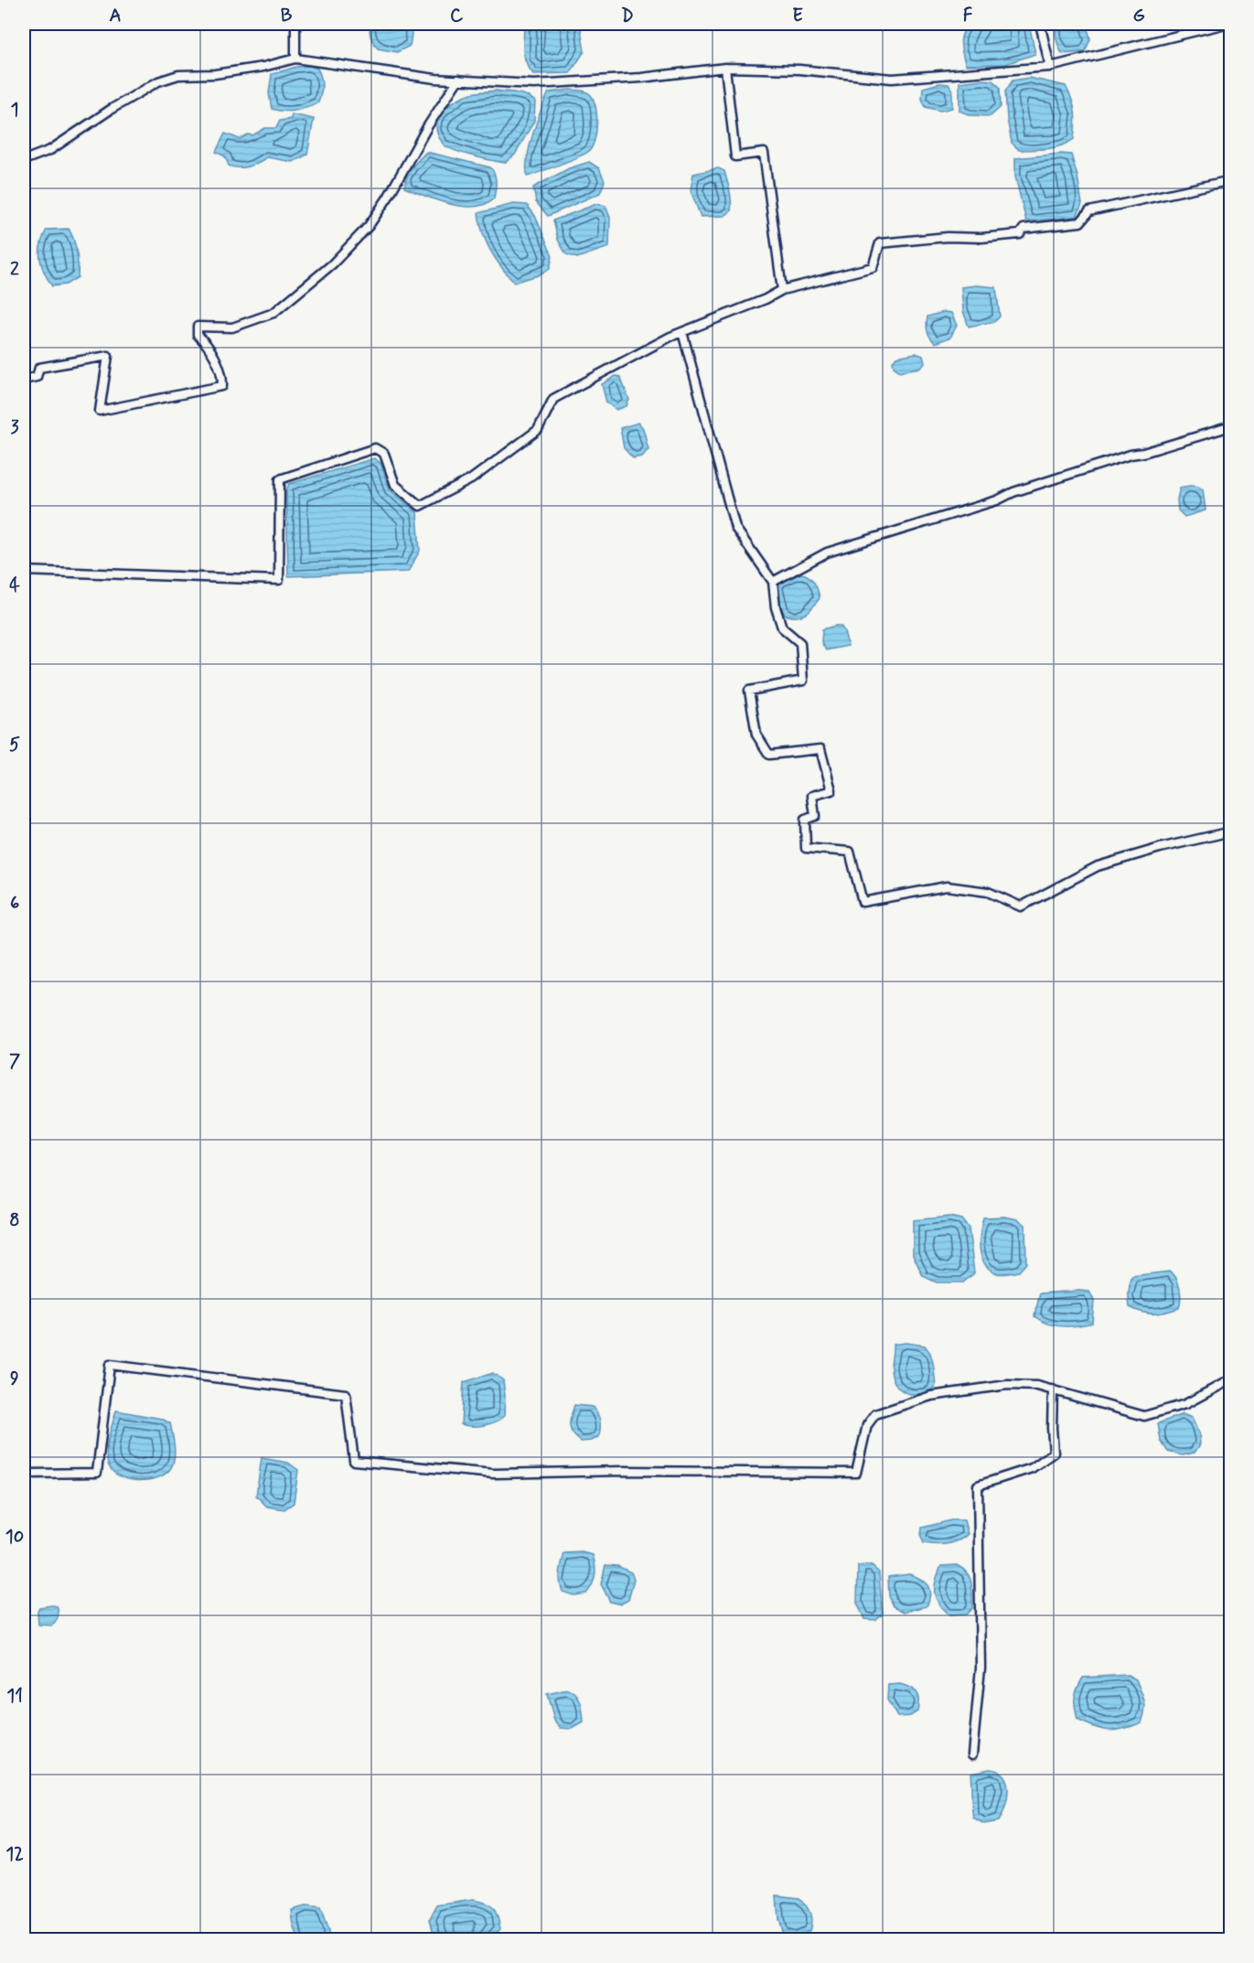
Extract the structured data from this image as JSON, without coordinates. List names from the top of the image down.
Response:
{
  "grid": {
    "columns": [
      "A",
      "B",
      "C",
      "D",
      "E",
      "F",
      "G"
    ],
    "rows": [
      "1",
      "2",
      "3",
      "4",
      "5",
      "6",
      "7",
      "8",
      "9",
      "10",
      "11",
      "12"
    ]
  }
}
